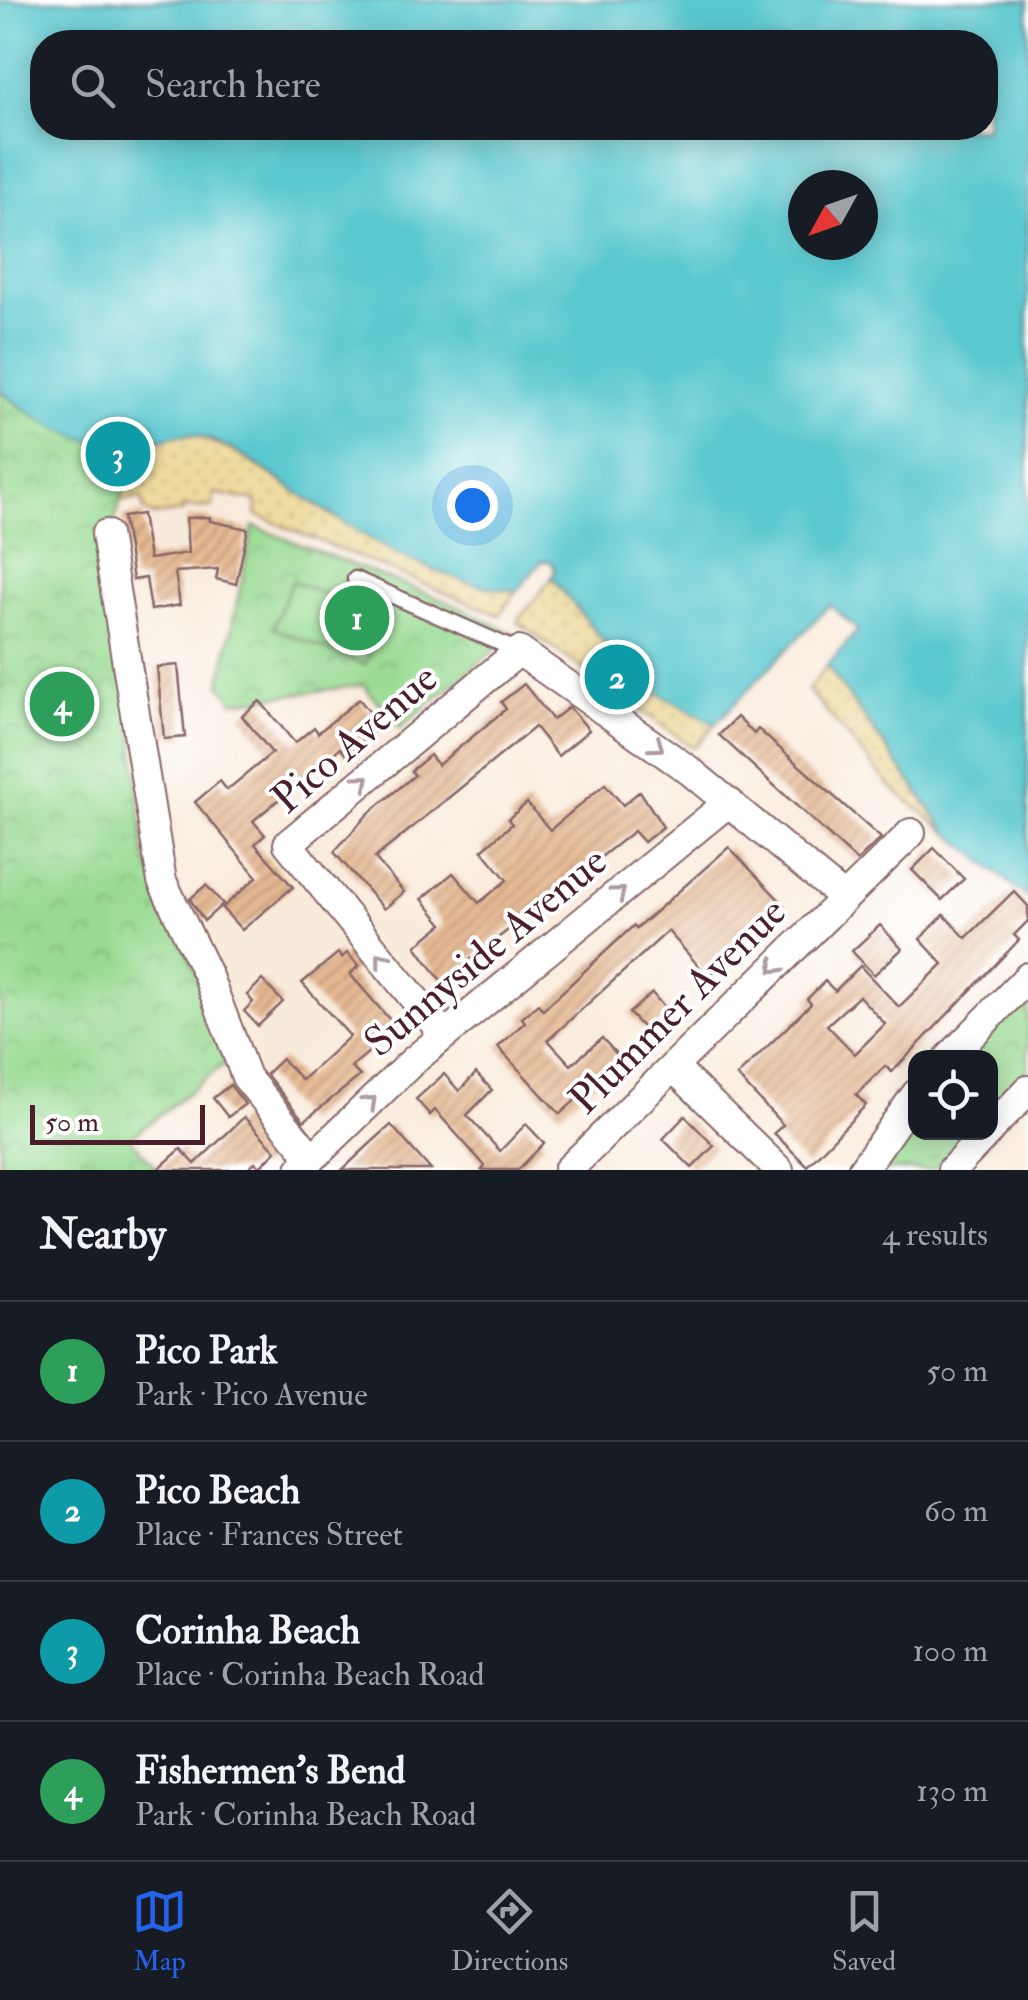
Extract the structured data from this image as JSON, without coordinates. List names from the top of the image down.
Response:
{
  "streets": {
    "street": ["Pico Avenue", "Sunnyside Avenue", "Plummer Avenue"]
  },
  "crossings": [
    ["Pico Avenue", "Sunnyside Avenue"]
  ],
  "one_way": ["Sunnyside Avenue"],
  "scale_bar": "50 m",
  "north": "bottom left",
  "page": {
    "search": "Search here",
    "pins": [
      "3",
      "1",
      "2",
      "4"
    ],
    "scale": "50 m",
    "heading": ["Nearby", "4 results"],
    "list": [
      {
        "mark": "1",
        "name": "Pico Park",
        "note": "Park · Pico Avenue",
        "value": "50 m"
      },
      {
        "mark": "2",
        "name": "Pico Beach",
        "note": "Place · Frances Street",
        "value": "60 m"
      },
      {
        "mark": "3",
        "name": "Corinha Beach",
        "note": "Place · Corinha Beach Road",
        "value": "100 m"
      },
      {
        "mark": "4",
        "name": "Fishermen's Bend",
        "note": "Park · Corinha Beach Road",
        "value": "130 m"
      }
    ],
    "nav": ["Map", "Directions", "Saved"]
  }
}
